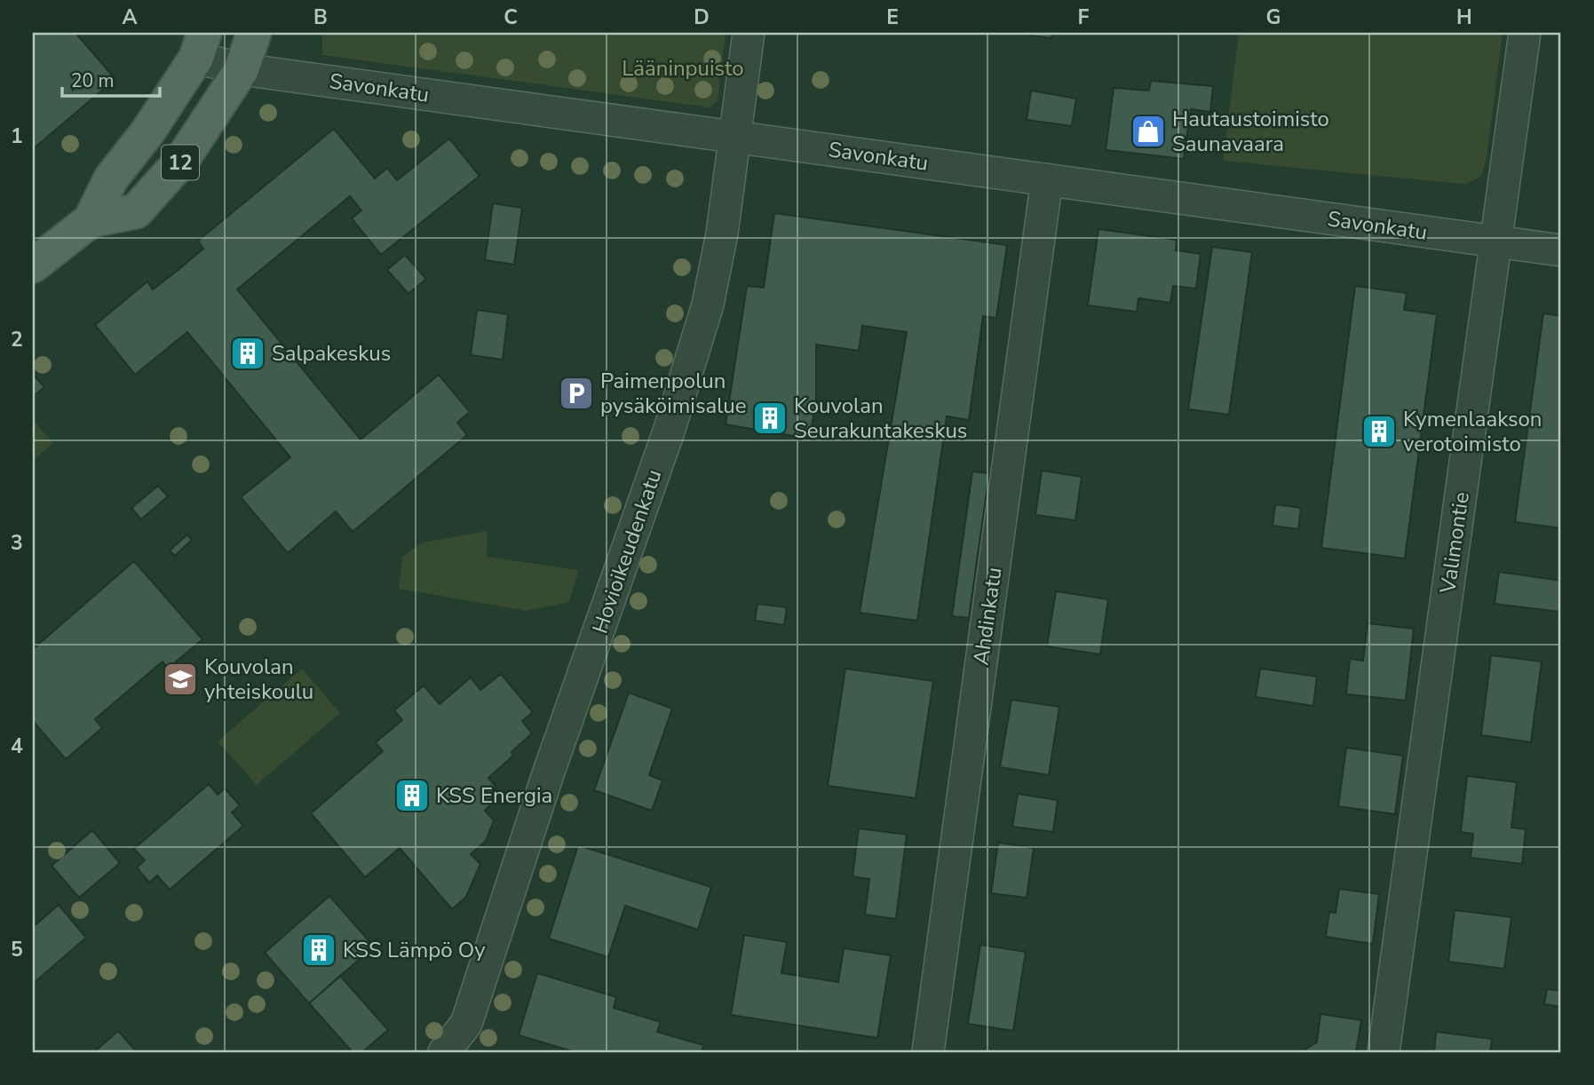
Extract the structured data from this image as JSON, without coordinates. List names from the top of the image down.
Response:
{
  "streets": {
    "main road": ["12"],
    "street": [
      "Savonkatu",
      "Valimontie",
      "Hovioikeudenkatu",
      "Ahdinkatu"
    ]
  },
  "crossings": [
    ["Savonkatu", "12"],
    ["Savonkatu", "Valimontie"],
    ["Savonkatu", "Hovioikeudenkatu"],
    ["Savonkatu", "Ahdinkatu"]
  ],
  "parks": ["Lääninpuisto"],
  "places": {
    "shop": ["Hautaustoimisto Saunavaara"],
    "building": [
      "Salpakeskus",
      "Kouvolan Seurakuntakeskus",
      "Kymenlaakson verotoimisto",
      "KSS Energia",
      "KSS Lämpö Oy"
    ],
    "parking": ["Paimenpolun pysäköimisalue"],
    "school or university": ["Kouvolan yhteiskoulu"]
  },
  "scale_bar": "20 m",
  "grid": {
    "columns": [
      "A",
      "B",
      "C",
      "D",
      "E",
      "F",
      "G",
      "H"
    ],
    "rows": [
      "1",
      "2",
      "3",
      "4",
      "5"
    ]
  }
}
